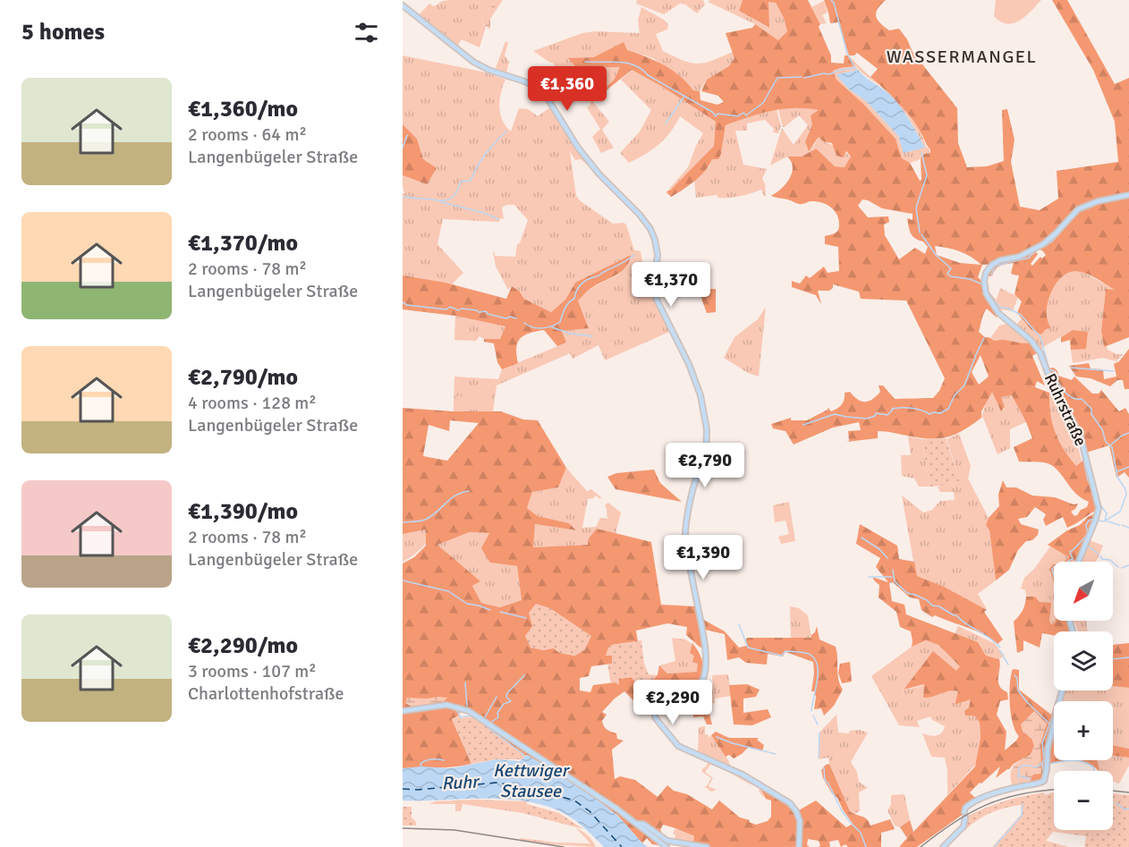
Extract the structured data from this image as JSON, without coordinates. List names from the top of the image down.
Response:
{
  "streets": {
    "main road": ["Ruhrstraße"]
  },
  "districts": ["WASSERMANGEL"],
  "water": ["Kettwiger Stausee", "Ruhr"],
  "north": "bottom left",
  "page": {
    "heading": "5 homes",
    "list": [
      {
        "name": "€1,360/mo",
        "note": "2 rooms · 64 m² · Langenbügeler Straße"
      },
      {
        "name": "€1,370/mo",
        "note": "2 rooms · 78 m² · Langenbügeler Straße"
      },
      {
        "name": "€2,790/mo",
        "note": "4 rooms · 128 m² · Langenbügeler Straße"
      },
      {
        "name": "€1,390/mo",
        "note": "2 rooms · 78 m² · Langenbügeler Straße"
      },
      {
        "name": "€2,290/mo",
        "note": "3 rooms · 107 m² · Charlottenhofstraße"
      }
    ],
    "price": [
      "€1,360",
      "€1,370",
      "€2,790",
      "€1,390",
      "€2,290"
    ],
    "map_buttons": ["+", "−"]
  }
}
